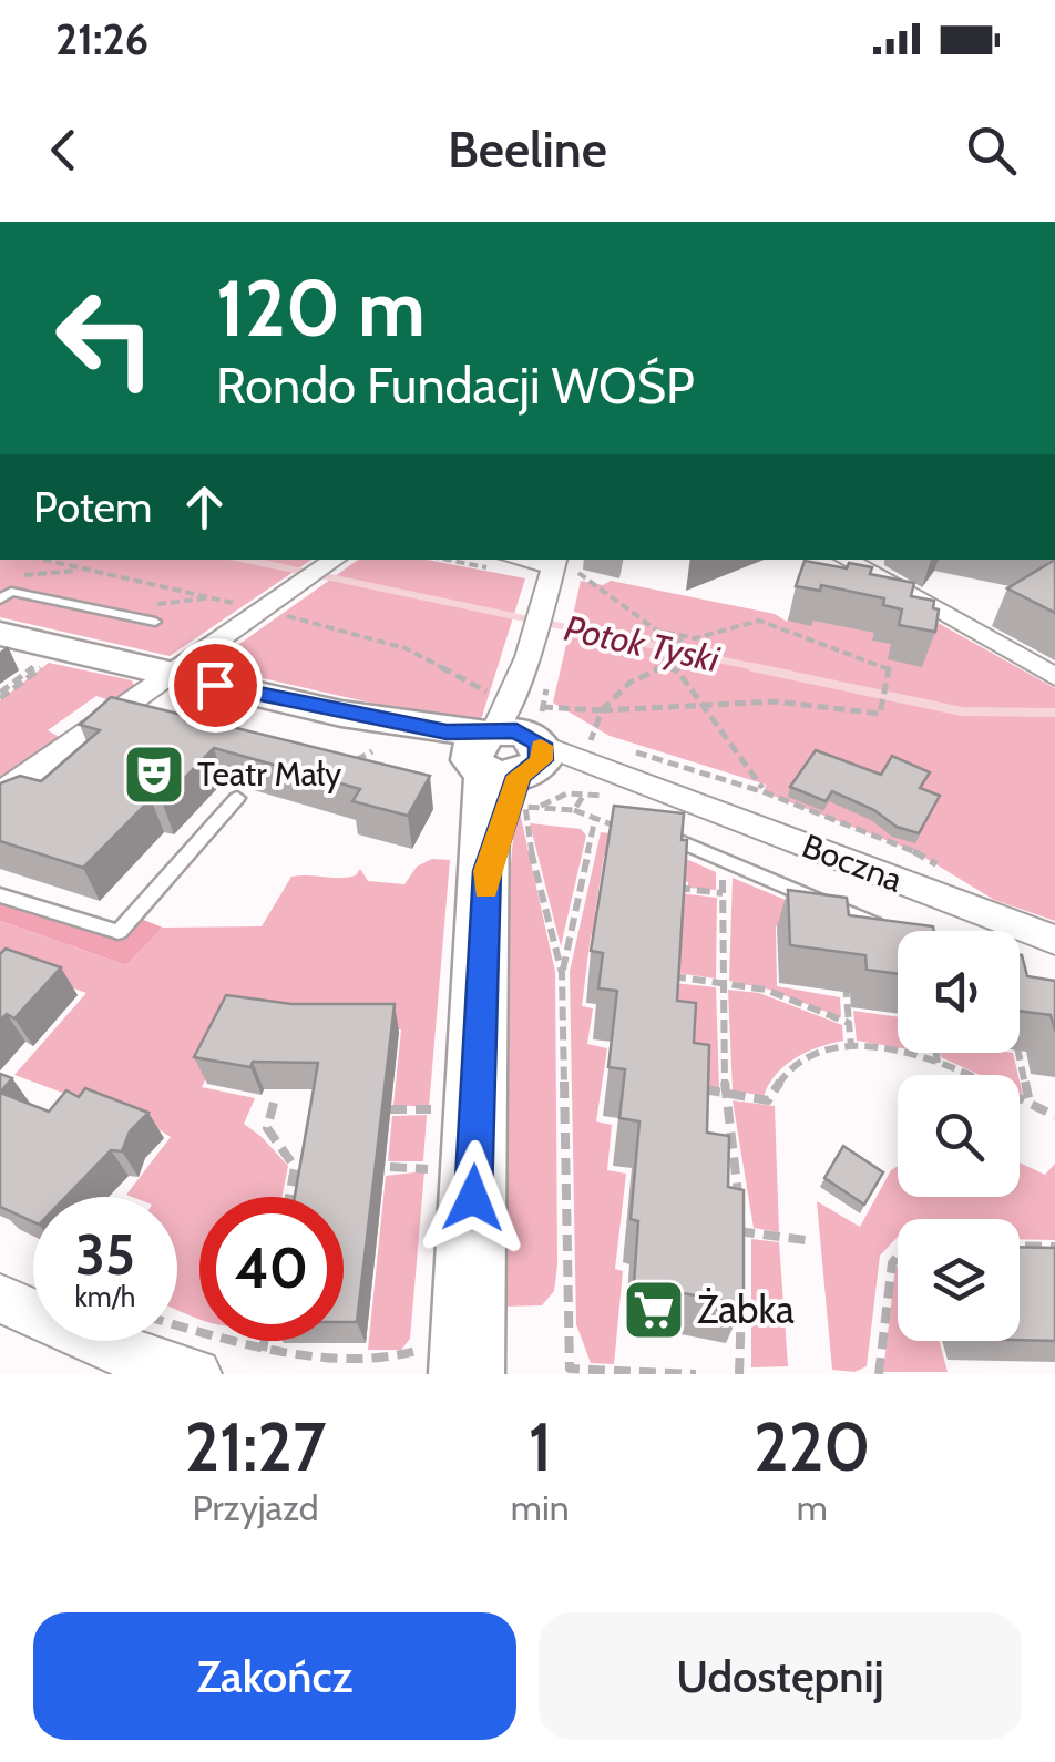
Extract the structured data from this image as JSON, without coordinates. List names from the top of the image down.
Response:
{
  "streets": {
    "street": ["Boczna"]
  },
  "water": ["Potok Tyski"],
  "places": {
    "theatre": ["Teatr Mały"],
    "supermarket": ["Żabka"]
  },
  "page": {
    "status": "21:26",
    "header": "Beeline",
    "turn": ["120 m", "Rondo Fundacji WOŚP"],
    "then": "Potem",
    "speed": "35 km/h",
    "limit": "40",
    "eta": [
      "21:27",
      "Przyjazd",
      "1",
      "min",
      "220",
      "m"
    ],
    "buttons": ["Zakończ", "Udostępnij"]
  }
}
